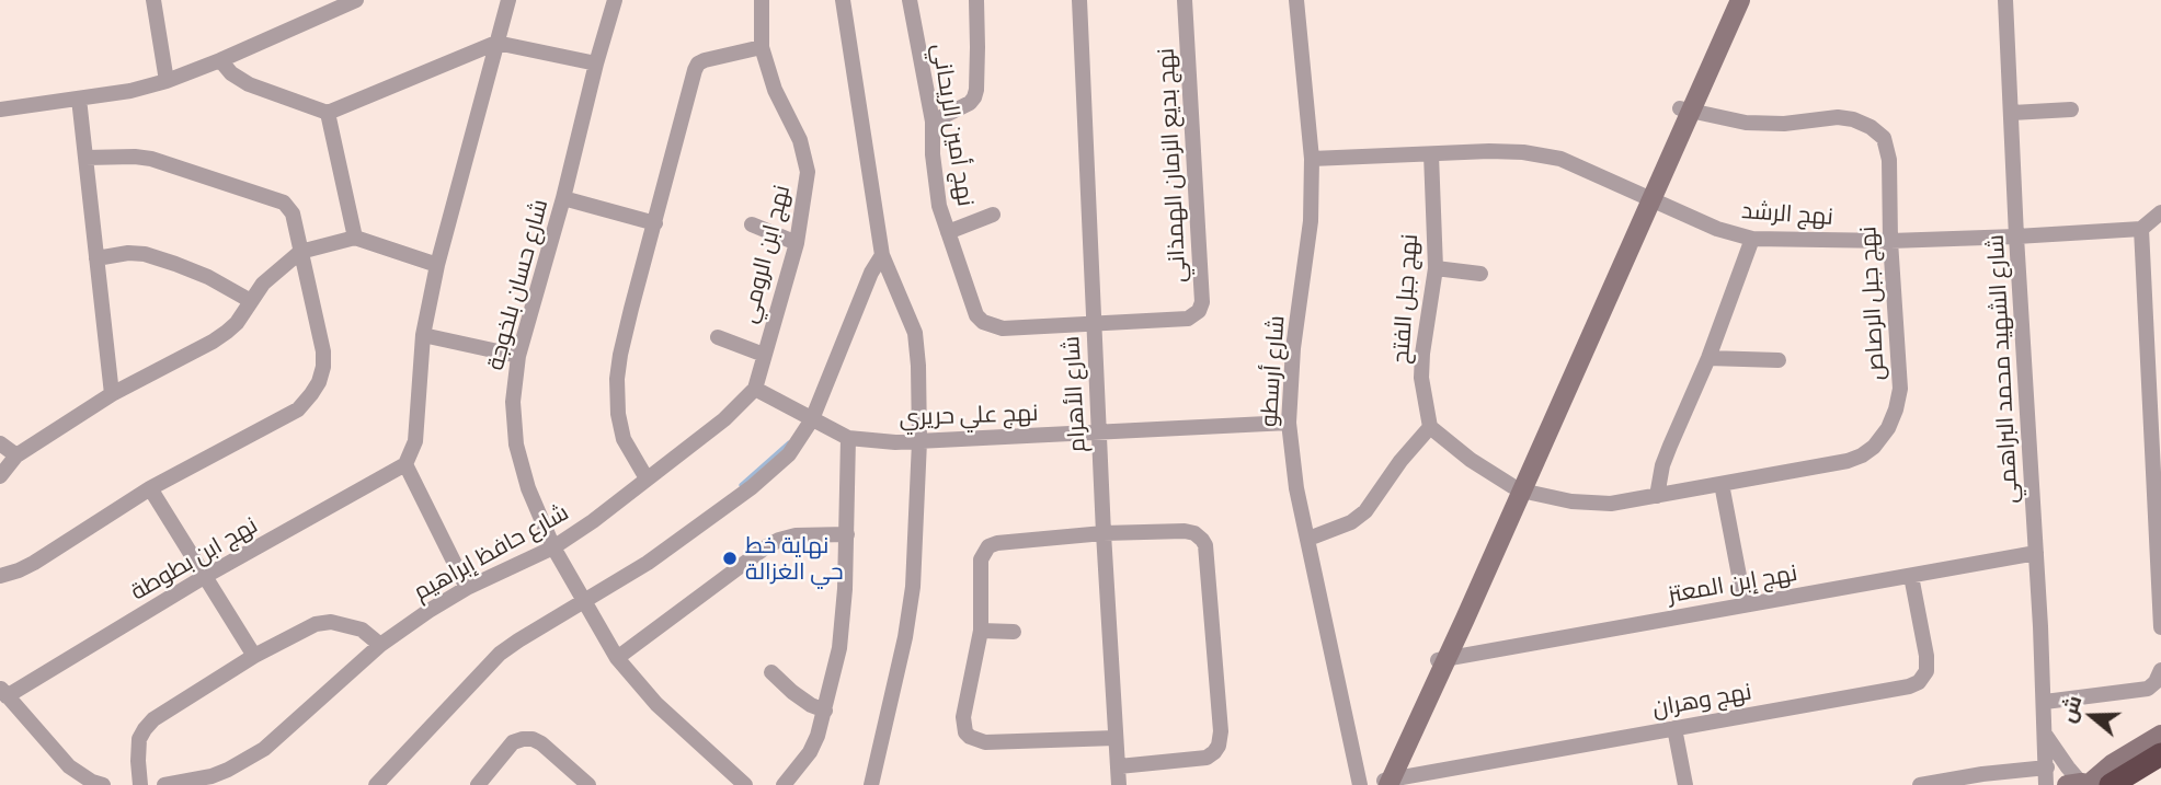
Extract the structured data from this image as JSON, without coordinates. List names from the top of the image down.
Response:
{
  "streets": {
    "street": [
      "نهج أمين الريحاني",
      "نهج بديع الزمان الهمذاني",
      "نهج الرشد",
      "نهج ابن الرومي",
      "شارع حسان بلخوجة",
      "نهج جبل الفتح",
      "نهج جبل الرصاص",
      "شارع الشهيد محمد البراهمي",
      "شارع أرسطو",
      "شارع الأهرام",
      "نهج علي حريري",
      "شارع حافظ إبراهيم",
      "نهج ابن بطوطة",
      "نهج إبن المعتز",
      "نهج وهران"
    ]
  },
  "crossings": [
    ["نهج أمين الريحاني", "نهج بديع الزمان الهمذاني"],
    ["نهج أمين الريحاني", "شارع الأهرام"],
    ["نهج بديع الزمان الهمذاني", "شارع الأهرام"],
    ["نهج الرشد", "نهج جبل الفتح"],
    ["نهج الرشد", "نهج جبل الرصاص"],
    ["نهج الرشد", "شارع الشهيد محمد البراهمي"],
    ["نهج الرشد", "شارع أرسطو"],
    ["نهج ابن الرومي", "نهج علي حريري"],
    ["نهج ابن الرومي", "شارع حافظ إبراهيم"],
    ["شارع حسان بلخوجة", "شارع حافظ إبراهيم"],
    ["شارع الشهيد محمد البراهمي", "نهج إبن المعتز"],
    ["شارع أرسطو", "نهج علي حريري"],
    ["شارع الأهرام", "نهج علي حريري"],
    ["نهج علي حريري", "شارع حافظ إبراهيم"],
    ["نهج إبن المعتز", "نهج وهران"]
  ],
  "places": ["نهاية خط حي الغزالة"],
  "north": "left"
}
